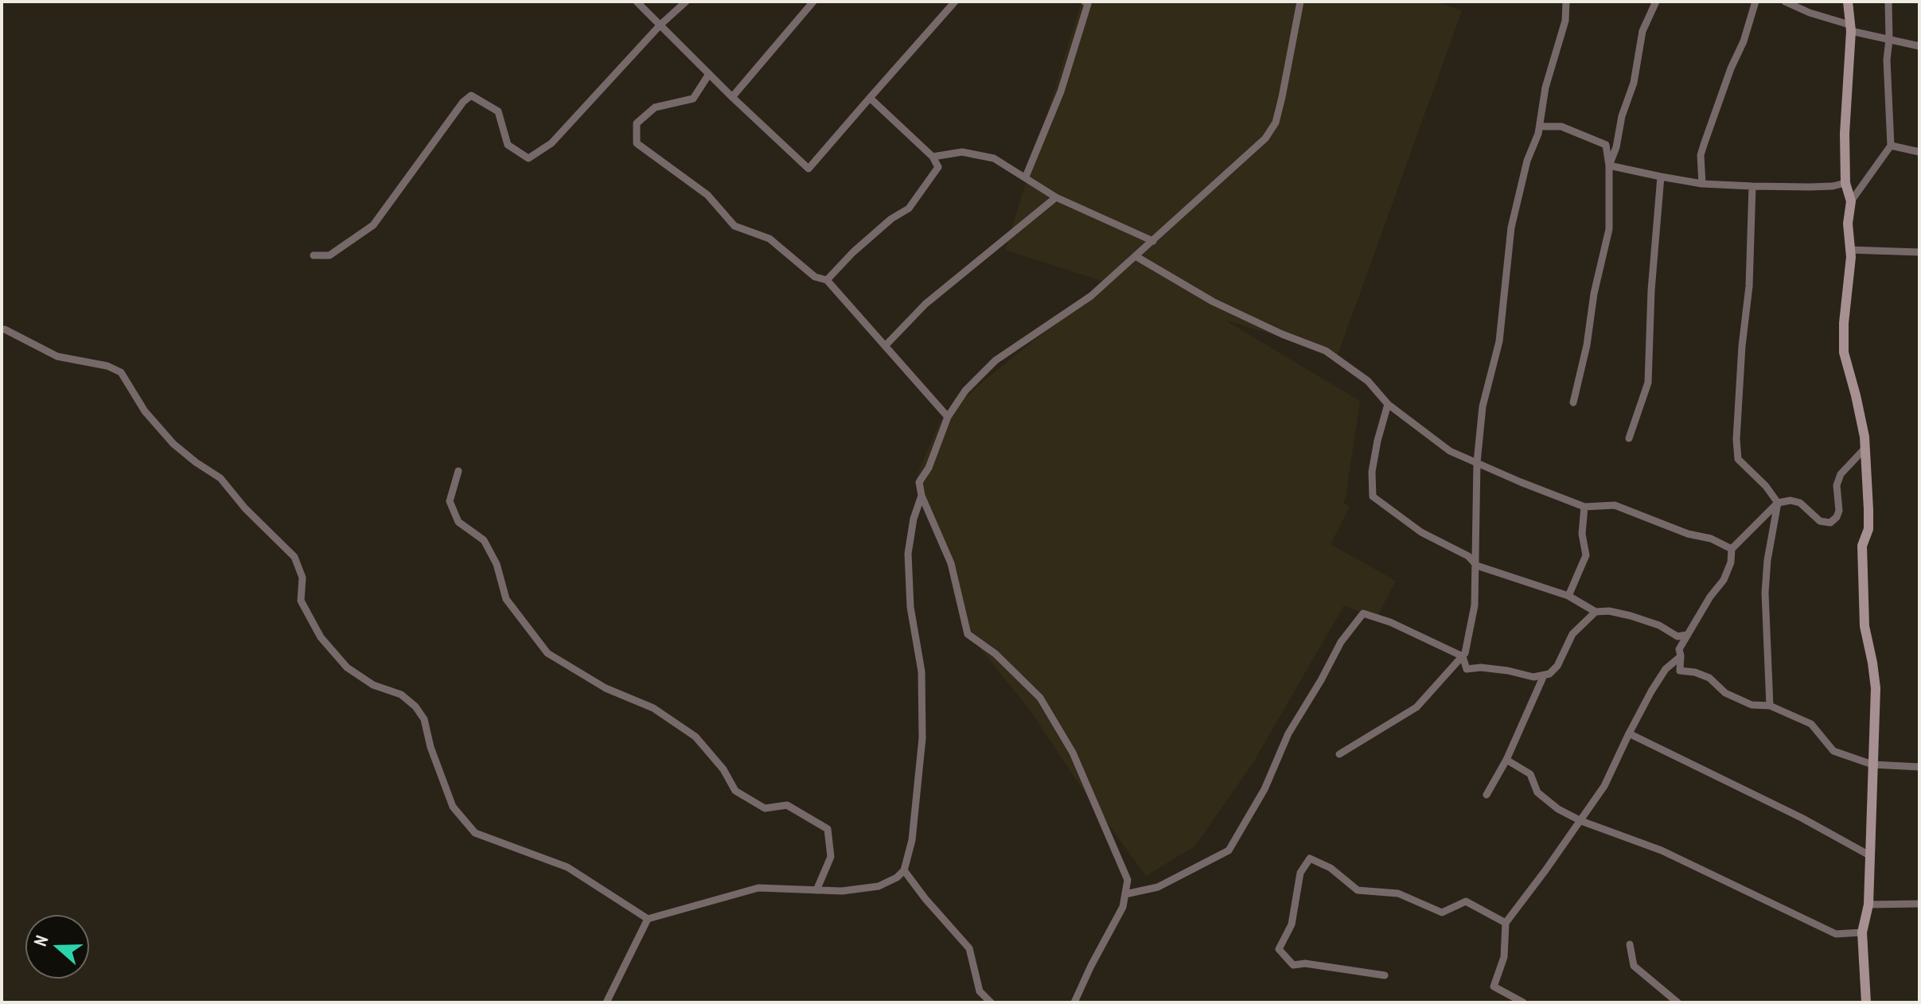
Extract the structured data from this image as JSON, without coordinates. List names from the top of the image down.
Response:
{
  "north": "left"
}
